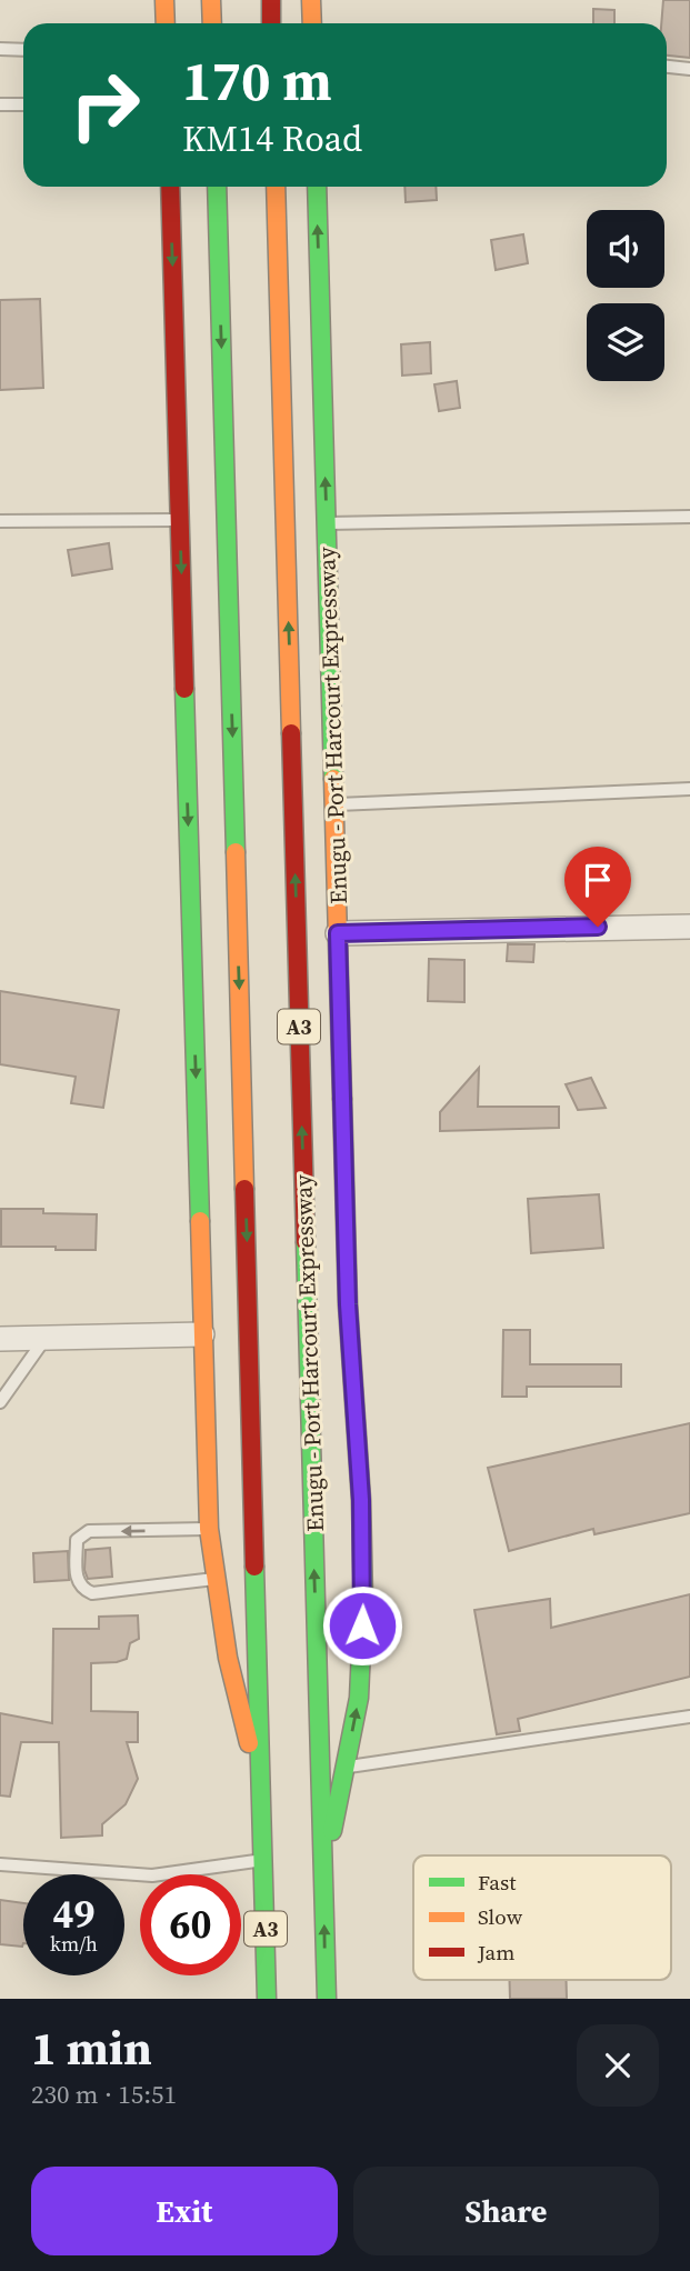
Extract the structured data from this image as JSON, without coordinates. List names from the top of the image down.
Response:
{
  "streets": {
    "main road": ["Enugu - Port Harcourt Expressway", "A3"]
  },
  "legend": ["Fast", "Slow", "Jam"],
  "page": {
    "turn": ["170 m", "KM14 Road"],
    "speed": "49 km/h",
    "limit": "60",
    "heading": ["1 min", "230 m · 15:51"],
    "buttons": ["Exit", "Share"]
  }
}
